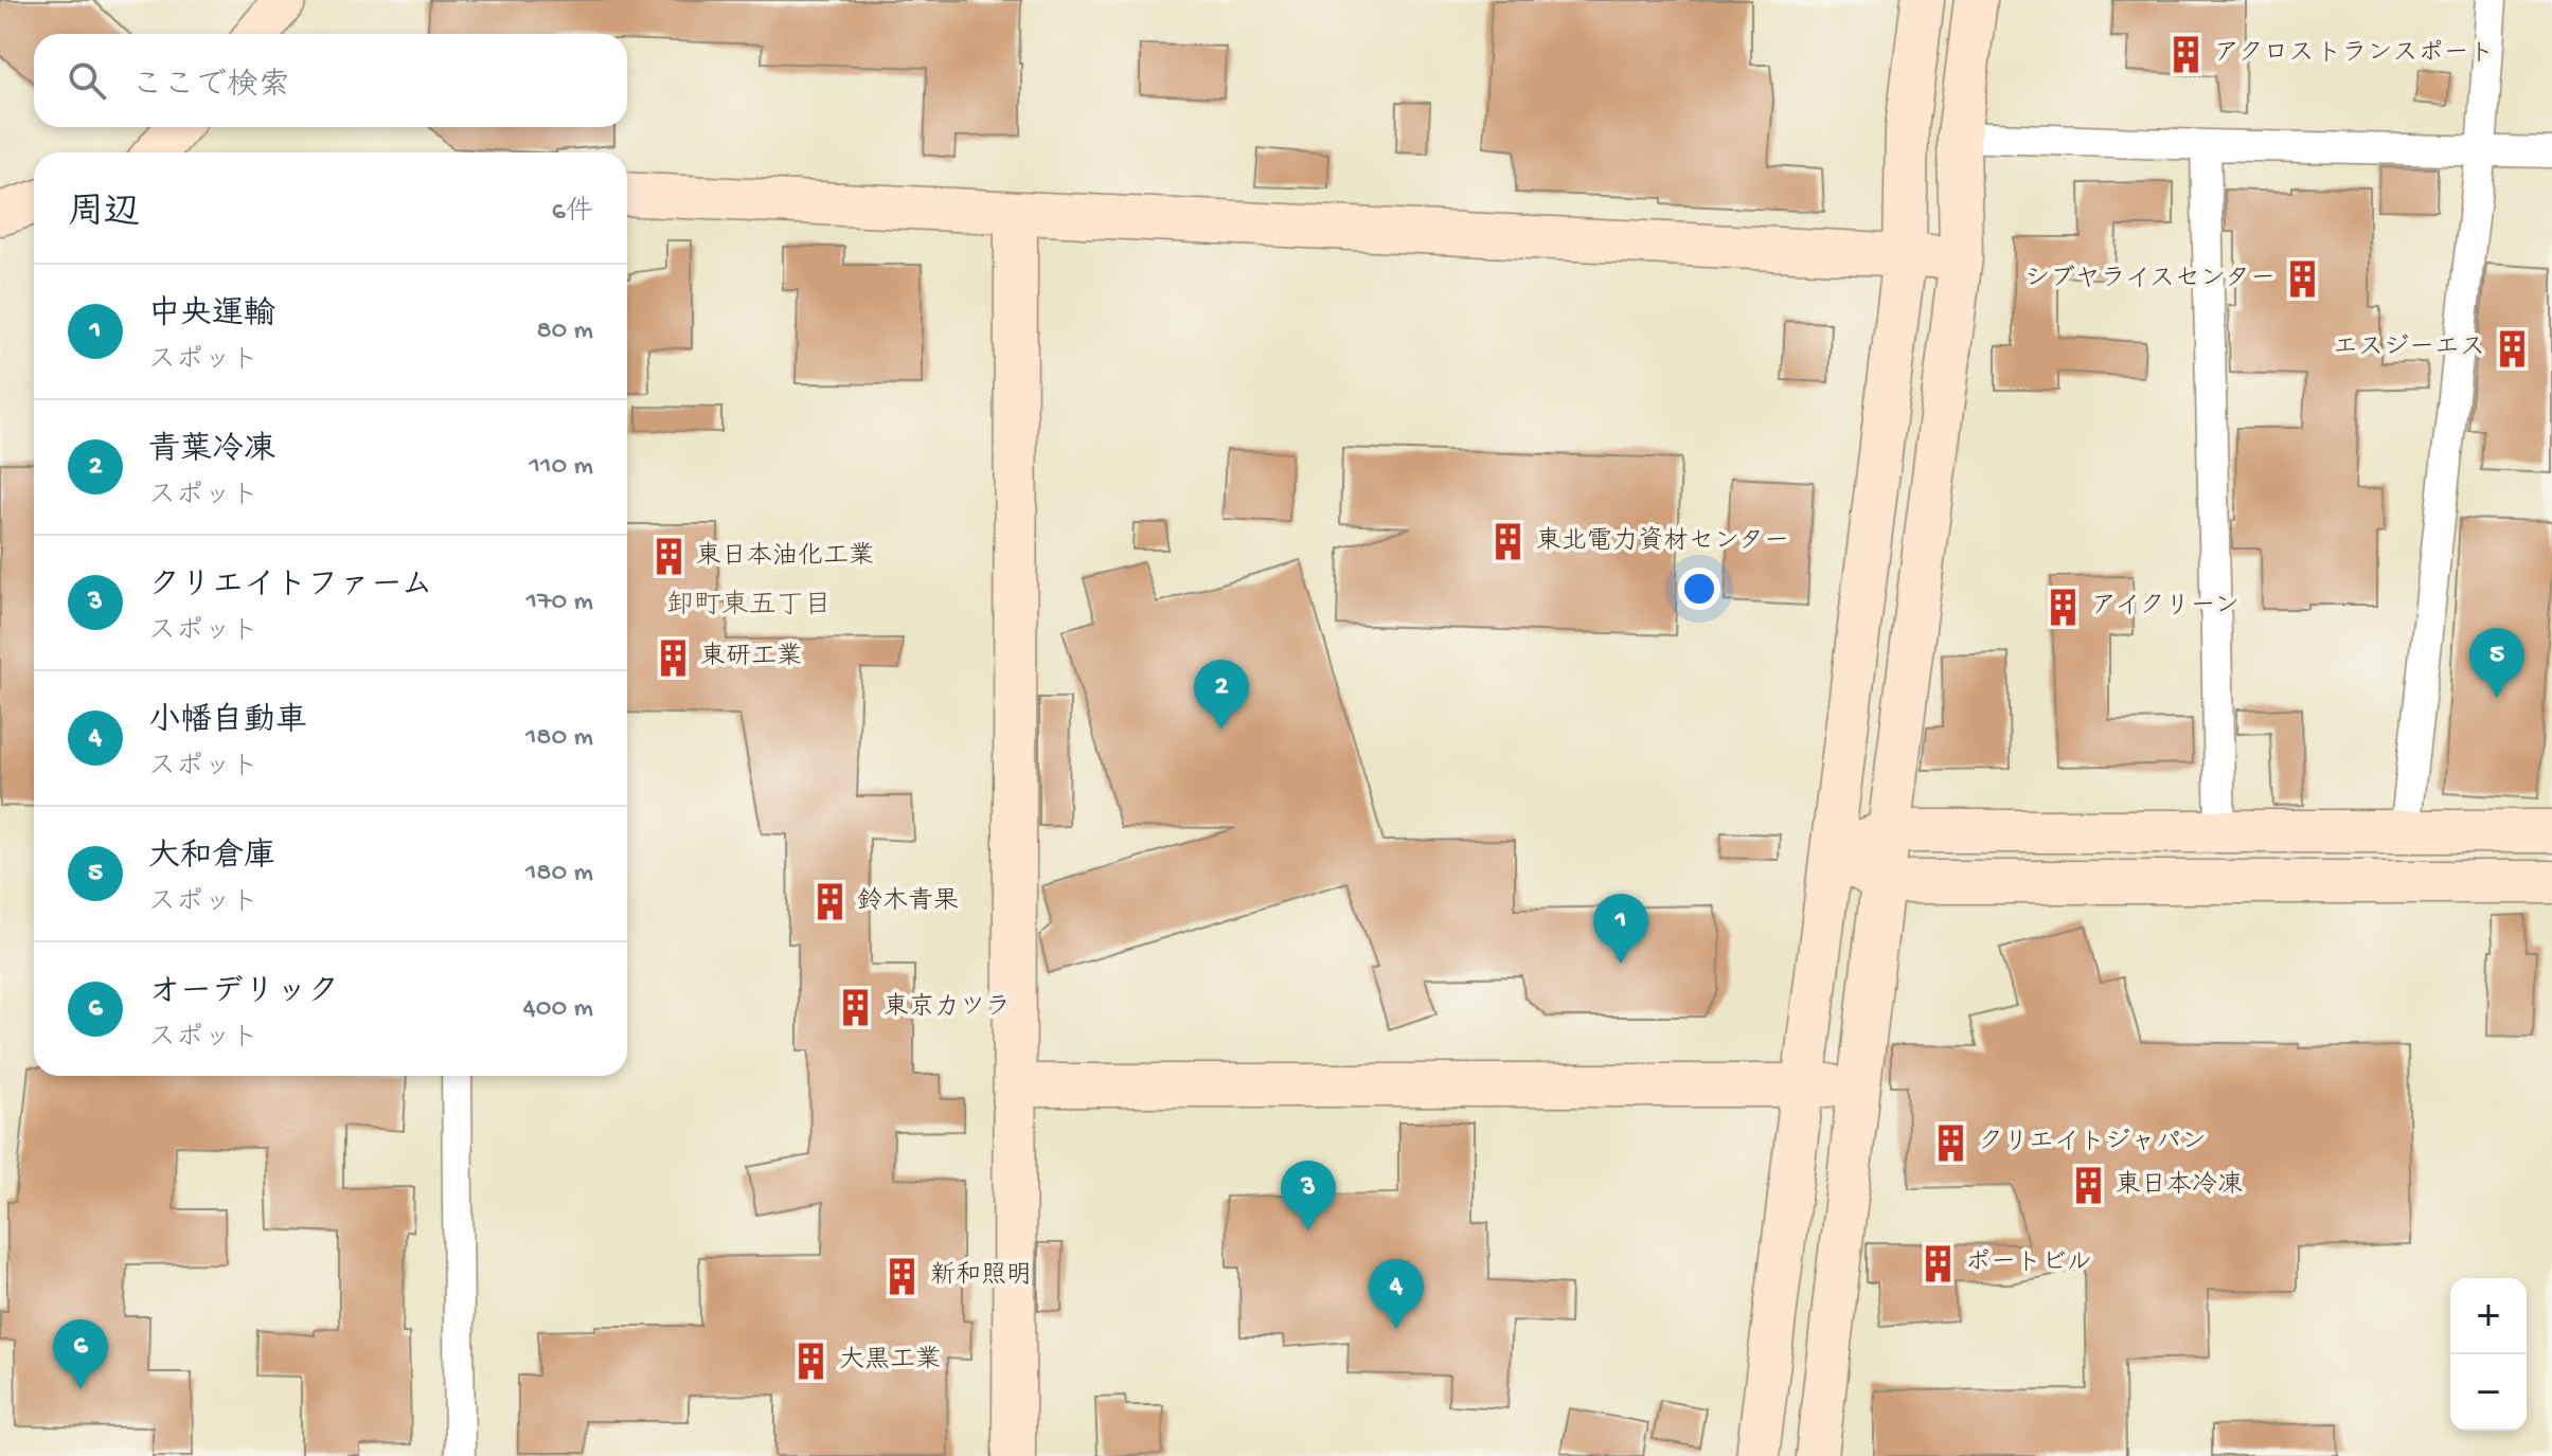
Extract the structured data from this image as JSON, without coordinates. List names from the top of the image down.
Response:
{
  "districts": ["卸町東五丁目"],
  "places": {
    "building": [
      "アクロストランスポート",
      "シブヤライスセンター",
      "エスジーエス",
      "東北電力資材センター",
      "東日本油化工業",
      "アイクリーン",
      "東研工業",
      "鈴木青果",
      "東京カツラ",
      "クリエイトジャパン",
      "東日本冷凍",
      "ポートビル",
      "新和照明",
      "大黒工業"
    ]
  },
  "page": {
    "search": "ここで検索",
    "heading": ["周辺", "6件"],
    "list": [
      {
        "mark": "1",
        "name": "中央運輸",
        "note": "スポット",
        "value": "80 m"
      },
      {
        "mark": "2",
        "name": "青葉冷凍",
        "note": "スポット",
        "value": "110 m"
      },
      {
        "mark": "3",
        "name": "クリエイトファーム",
        "note": "スポット",
        "value": "170 m"
      },
      {
        "mark": "4",
        "name": "小幡自動車",
        "note": "スポット",
        "value": "180 m"
      },
      {
        "mark": "5",
        "name": "大和倉庫",
        "note": "スポット",
        "value": "180 m"
      },
      {
        "mark": "6",
        "name": "オーデリック",
        "note": "スポット",
        "value": "400 m"
      }
    ],
    "pins": [
      "5",
      "2",
      "1",
      "3",
      "4",
      "6"
    ],
    "map_buttons": ["+", "−"]
  }
}
